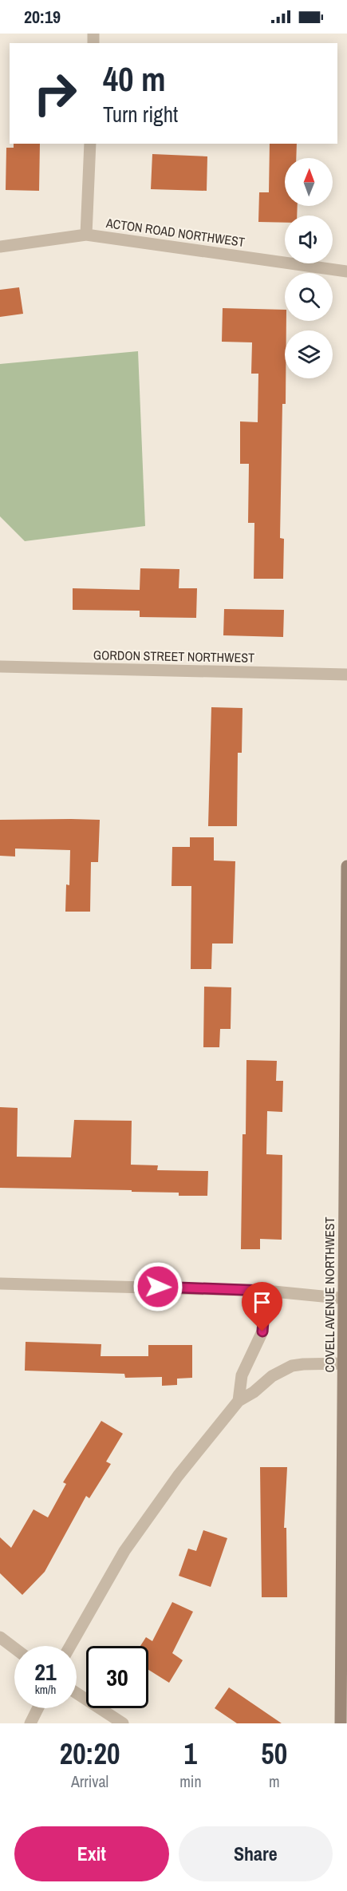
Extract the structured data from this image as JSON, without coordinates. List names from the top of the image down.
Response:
{
  "streets": {
    "street": ["ACTON ROAD NORTHWEST", "GORDON STREET NORTHWEST", "COVELL AVENUE NORTHWEST"]
  },
  "north": "top",
  "page": {
    "status": "20:19",
    "turn": ["40 m", "Turn right"],
    "speed": "21 km/h",
    "limit": "30",
    "eta": [
      "20:20",
      "Arrival",
      "1",
      "min",
      "50",
      "m"
    ],
    "buttons": ["Exit", "Share"]
  }
}
